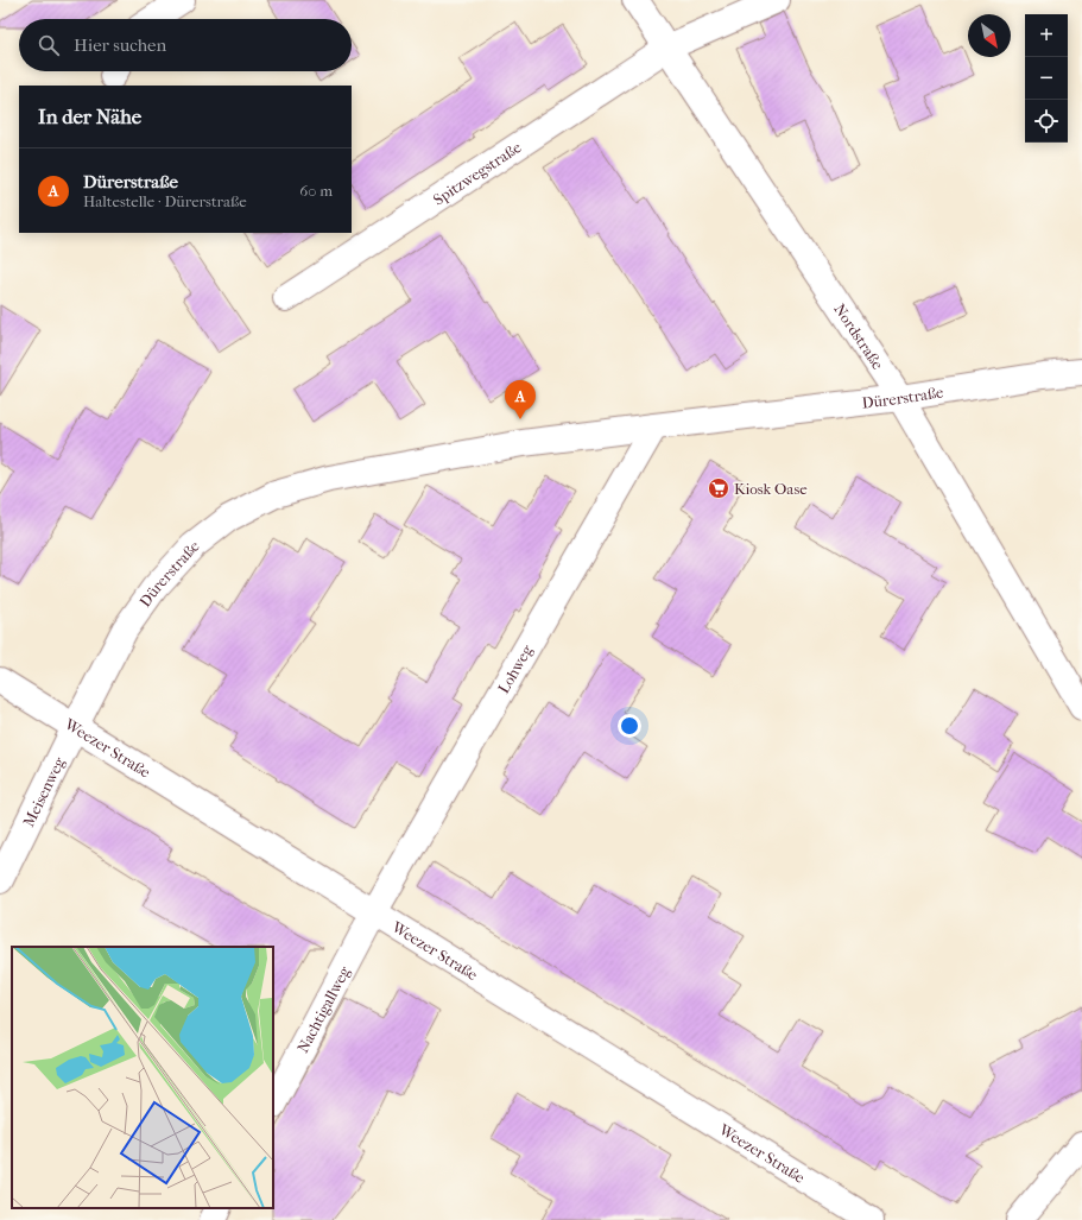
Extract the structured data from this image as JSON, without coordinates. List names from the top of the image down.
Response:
{
  "streets": {
    "street": [
      "Spitzwegstraße",
      "Nordstraße",
      "Dürerstraße",
      "Lohweg",
      "Weezer Straße",
      "Meisenweg",
      "Nachtigallweg"
    ]
  },
  "crossings": [
    ["Spitzwegstraße", "Nordstraße"],
    ["Nordstraße", "Dürerstraße"],
    ["Dürerstraße", "Lohweg"],
    ["Dürerstraße", "Weezer Straße"],
    ["Dürerstraße", "Meisenweg"],
    ["Lohweg", "Weezer Straße"],
    ["Lohweg", "Nachtigallweg"],
    ["Weezer Straße", "Meisenweg"],
    ["Weezer Straße", "Nachtigallweg"]
  ],
  "places": {
    "supermarket": ["Kiosk Oase"]
  },
  "north": "bottom right",
  "page": {
    "map_buttons": ["+", "−"],
    "search": "Hier suchen",
    "heading": "In der Nähe",
    "list": [
      {
        "mark": "A",
        "name": "Dürerstraße",
        "note": "Haltestelle · Dürerstraße",
        "value": "60 m"
      }
    ],
    "pins": "A"
  }
}
